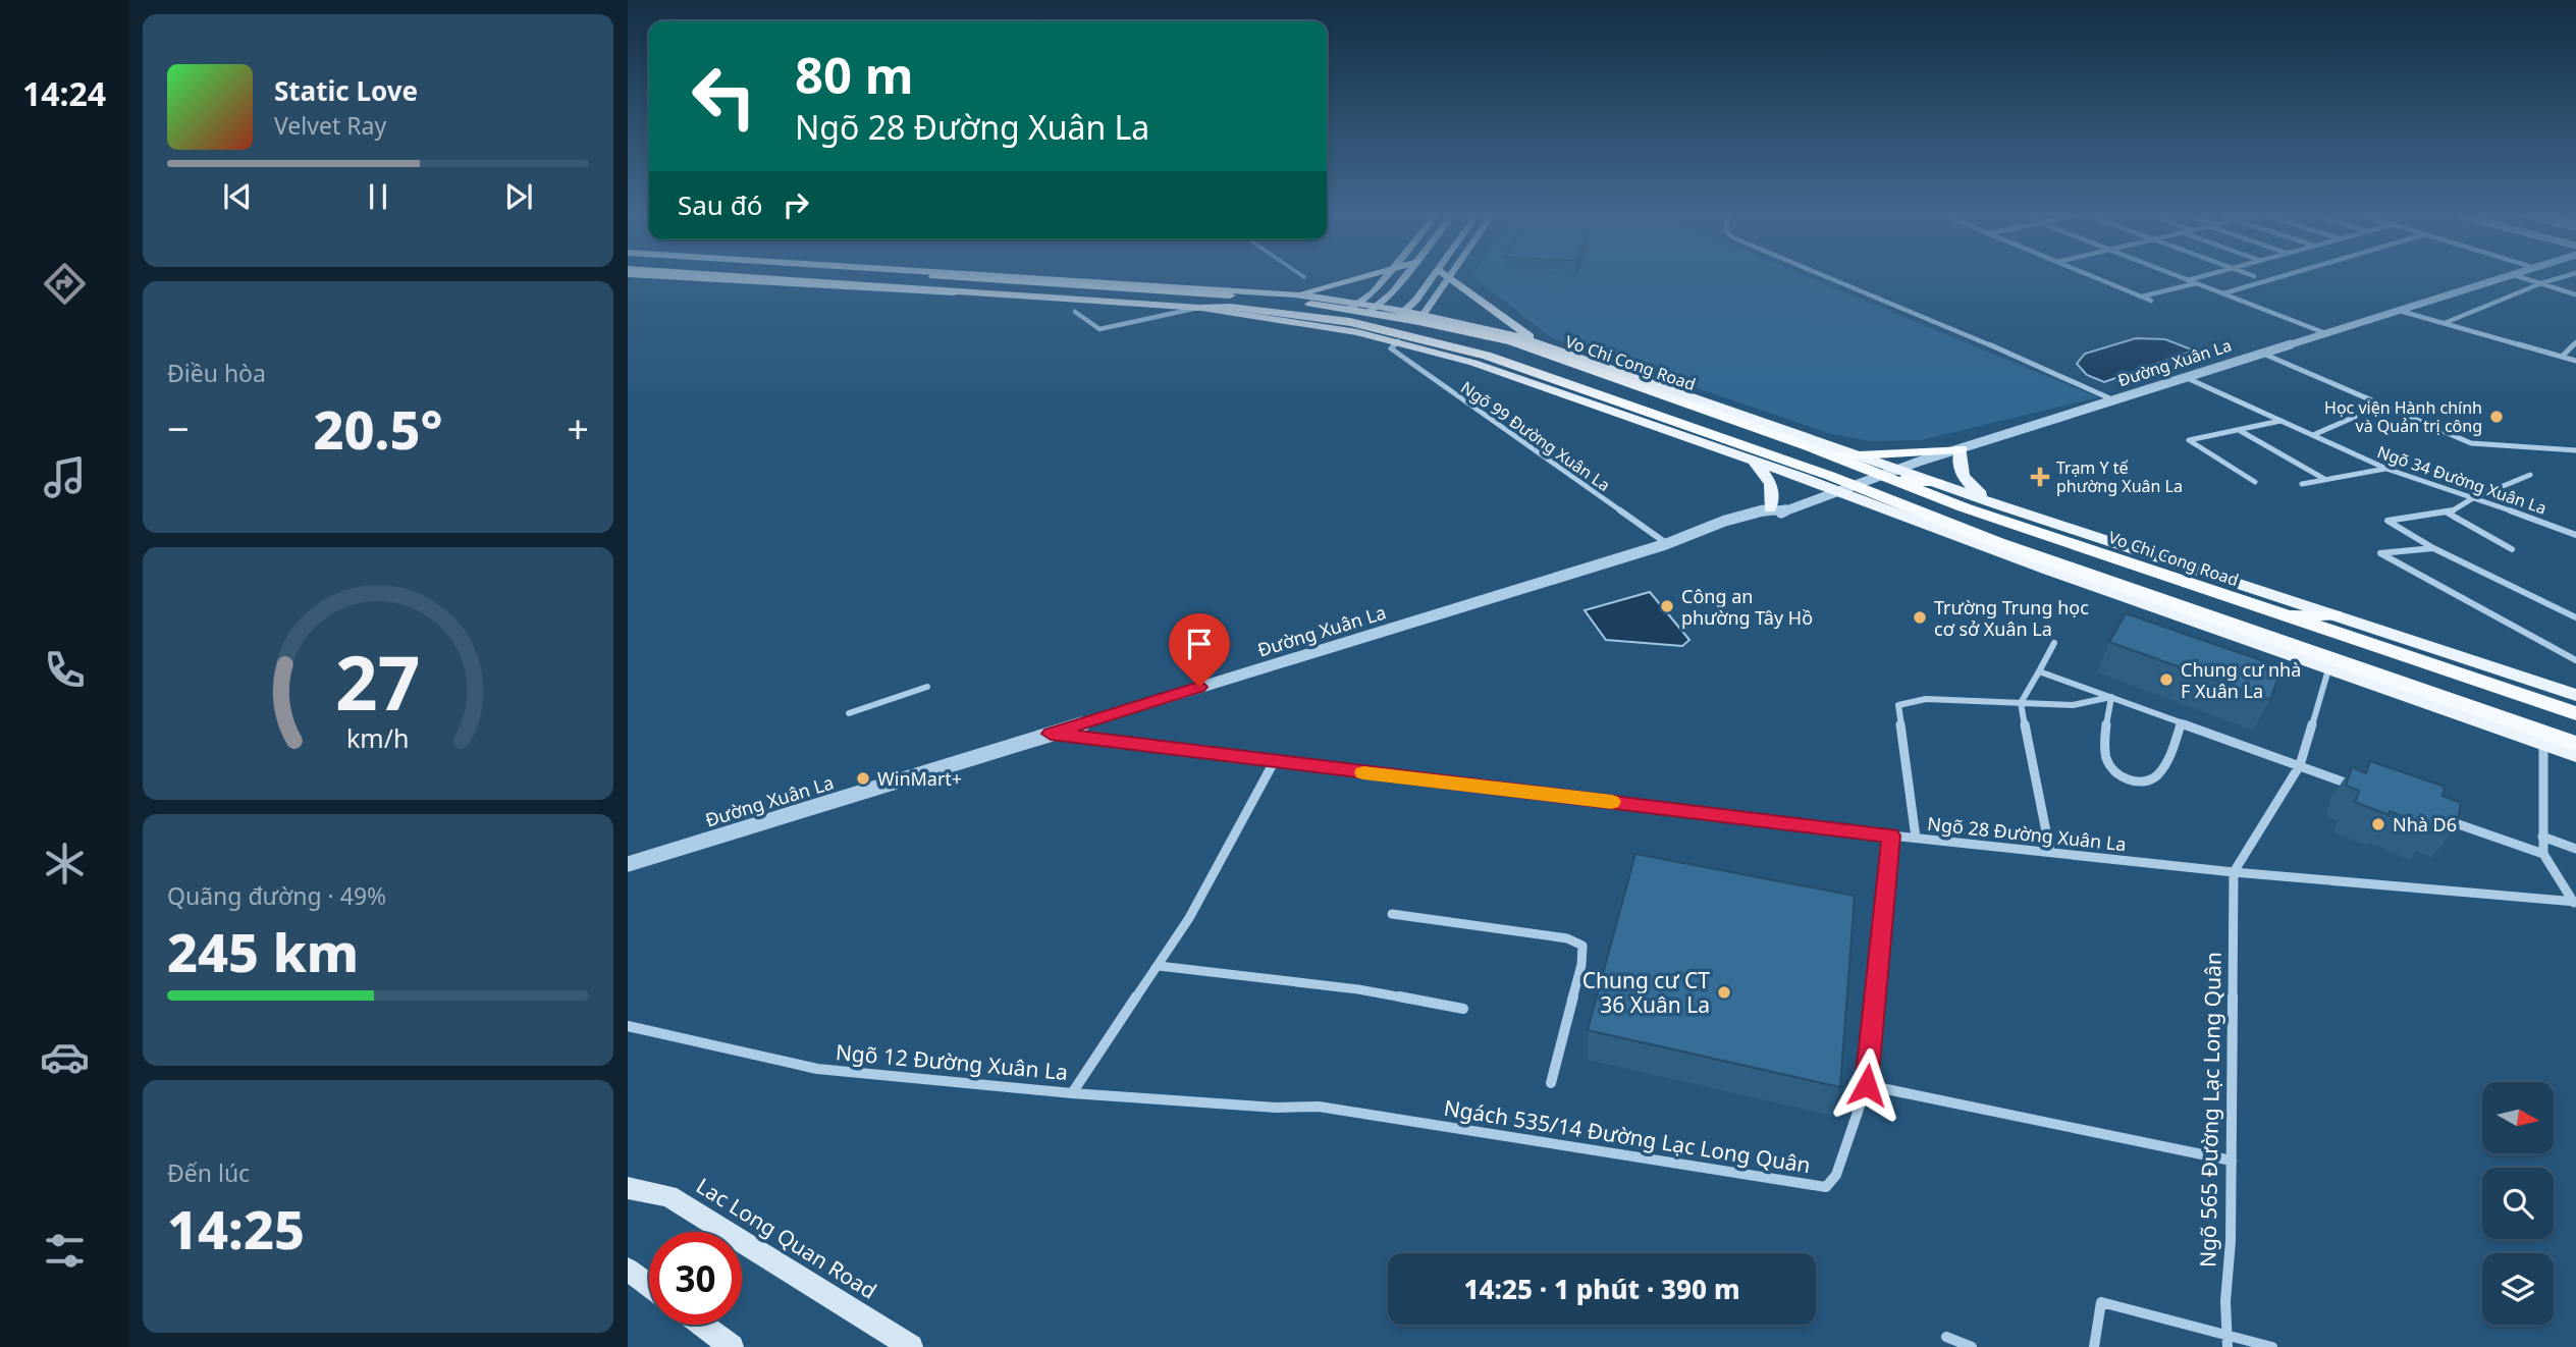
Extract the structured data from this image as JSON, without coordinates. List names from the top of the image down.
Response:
{
  "streets": {
    "highway": ["Vo Chi Cong Road"],
    "main road": ["Lac Long Quan Road"],
    "street": [
      "Đường Xuân La",
      "Ngõ 99 Đường Xuân La",
      "Ngõ 34 Đường Xuân La",
      "Ngõ 28 Đường Xuân La",
      "Ngõ 12 Đường Xuân La",
      "Ngõ 565 Đường Lạc Long Quân",
      "Ngách 535/14 Đường Lạc Long Quân"
    ]
  },
  "crossings": [
    ["Vo Chi Cong Road", "Đường Xuân La"],
    ["Đường Xuân La", "Ngõ 99 Đường Xuân La"],
    ["Đường Xuân La", "Ngõ 34 Đường Xuân La"],
    ["Đường Xuân La", "Ngõ 28 Đường Xuân La"],
    ["Ngõ 28 Đường Xuân La", "Ngõ 565 Đường Lạc Long Quân"],
    ["Ngõ 28 Đường Xuân La", "Ngách 535/14 Đường Lạc Long Quân"],
    ["Ngõ 12 Đường Xuân La", "Ngách 535/14 Đường Lạc Long Quân"]
  ],
  "places": {
    "other": [
      "Học viện Hành chính và Quản trị công",
      "Công an phường Tây Hồ",
      "Trường Trung học cơ sở Xuân La",
      "Chung cư nhà F Xuân La",
      "WinMart+",
      "Nhà D6",
      "Chung cư CT 36 Xuân La"
    ],
    "health": ["Trạm Y tế phường Xuân La"]
  },
  "north": "right",
  "page": {
    "tabs": "14:24",
    "turn": ["80 m", "Ngõ 28 Đường Xuân La"],
    "song": ["Static Love", "Velvet Ray"],
    "then": "Sau đó",
    "tile": [
      "Điều hòa",
      ["Quãng đường · 49%", "245 km"],
      ["Đến lúc", "14:25"]
    ],
    "heat": ["−", "20.5°", "+"],
    "limit": "30",
    "trip": "14:25 · 1 phút · 390 m",
    "gauge": ["27", "km/h"]
  }
}
